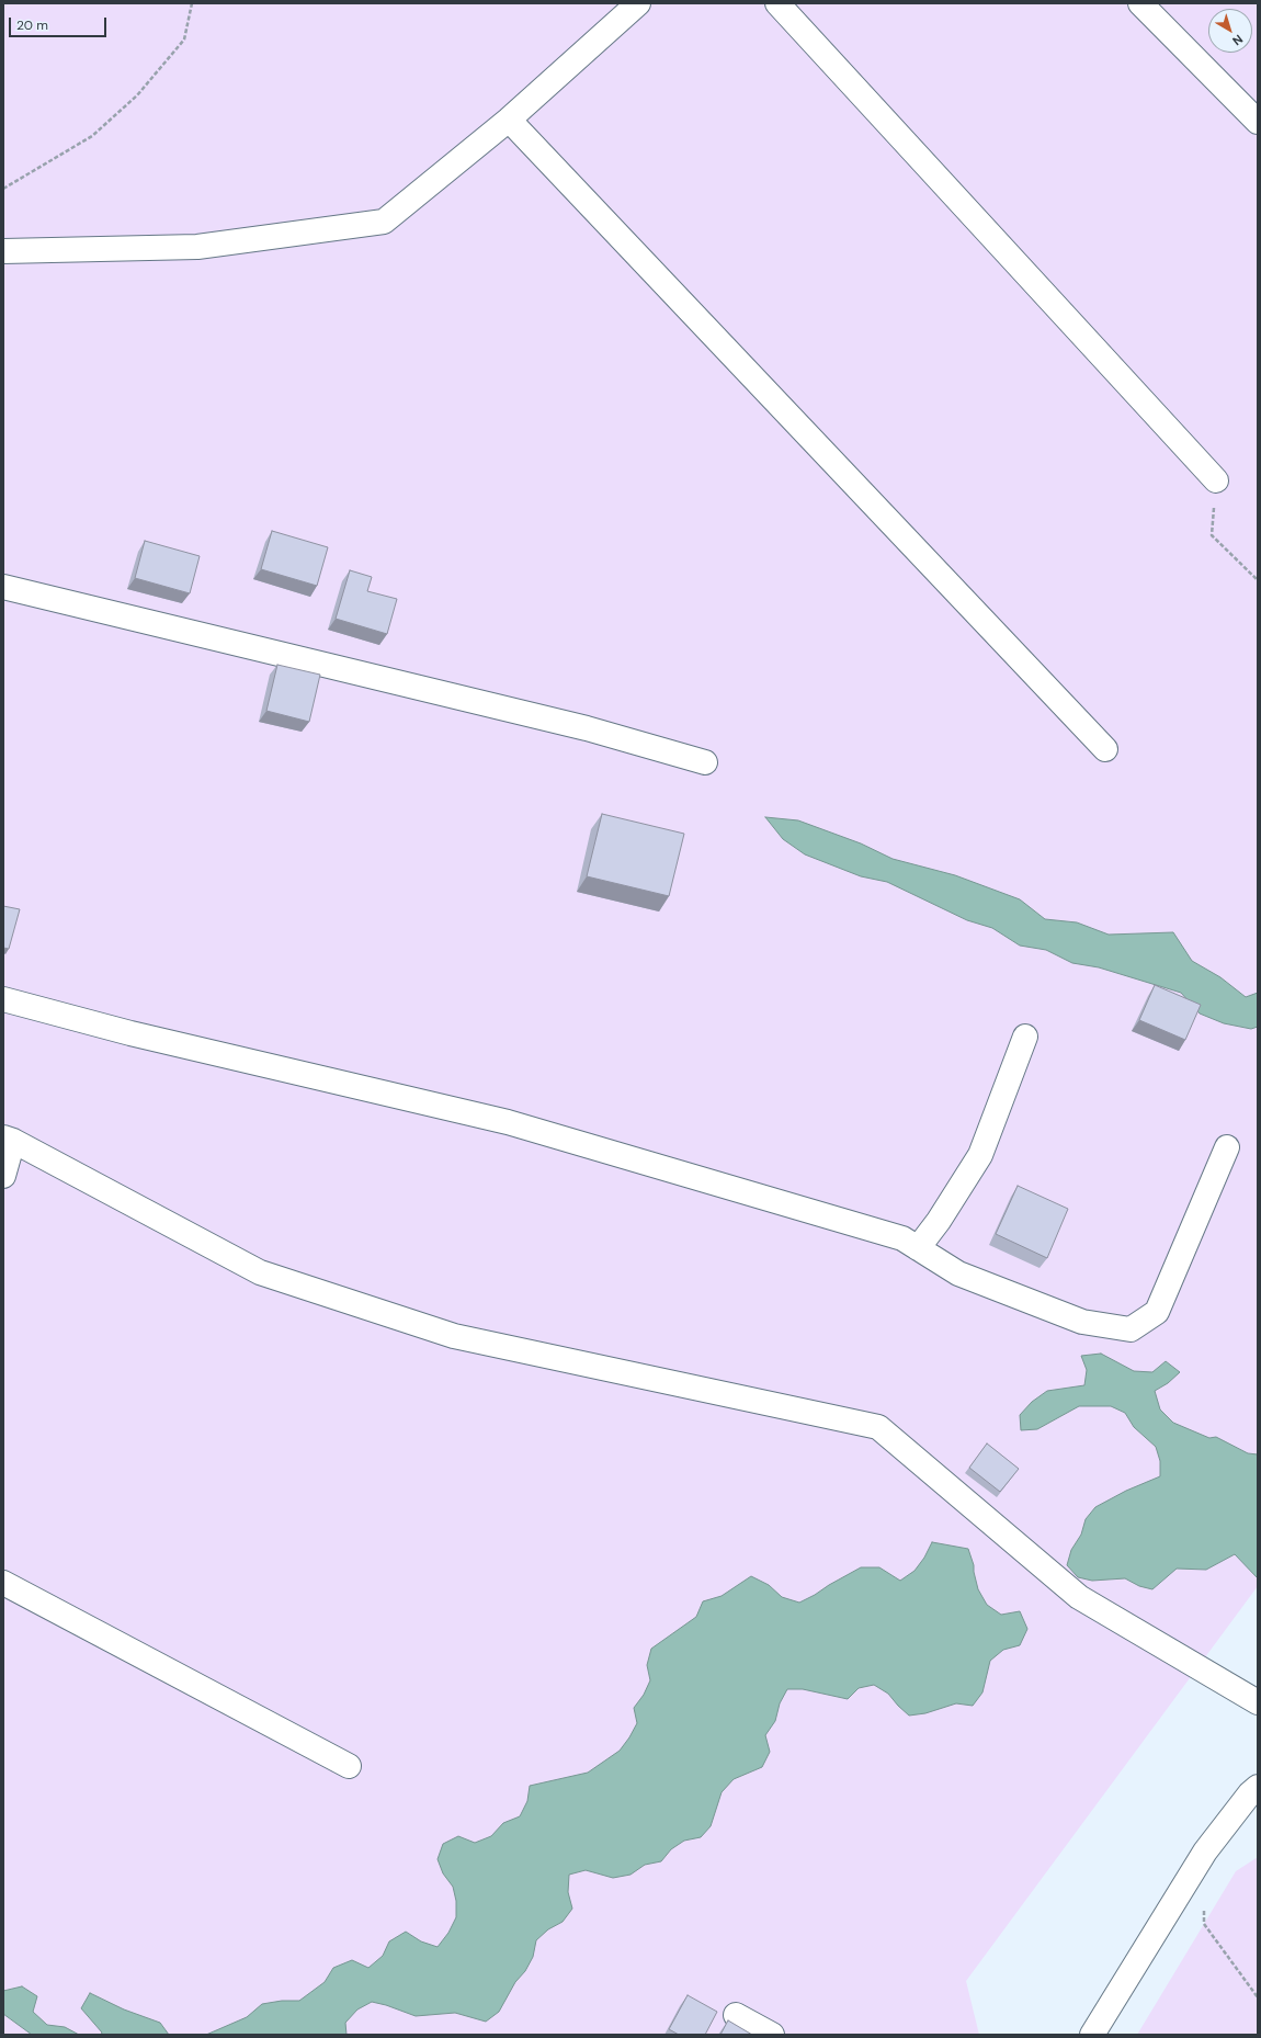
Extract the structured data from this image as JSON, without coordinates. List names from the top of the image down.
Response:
{
  "scale_bar": "20 m",
  "north": "bottom right"
}
